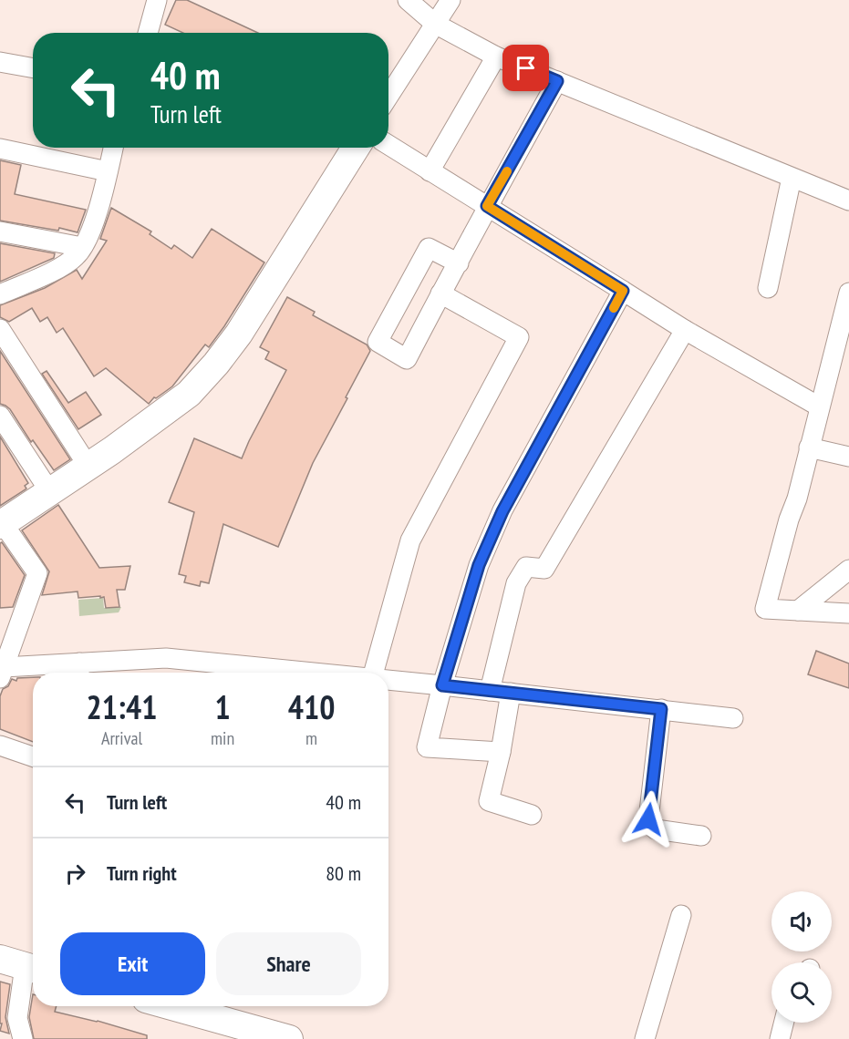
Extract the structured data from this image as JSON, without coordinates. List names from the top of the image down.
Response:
{
  "page": {
    "turn": ["40 m", "Turn left"],
    "eta": [
      "21:41",
      "Arrival",
      "1",
      "min",
      "410",
      "m"
    ],
    "list": [
      {
        "name": "Turn left",
        "value": "40 m"
      },
      {
        "name": "Turn right",
        "value": "80 m"
      }
    ],
    "buttons": ["Exit", "Share"]
  }
}
